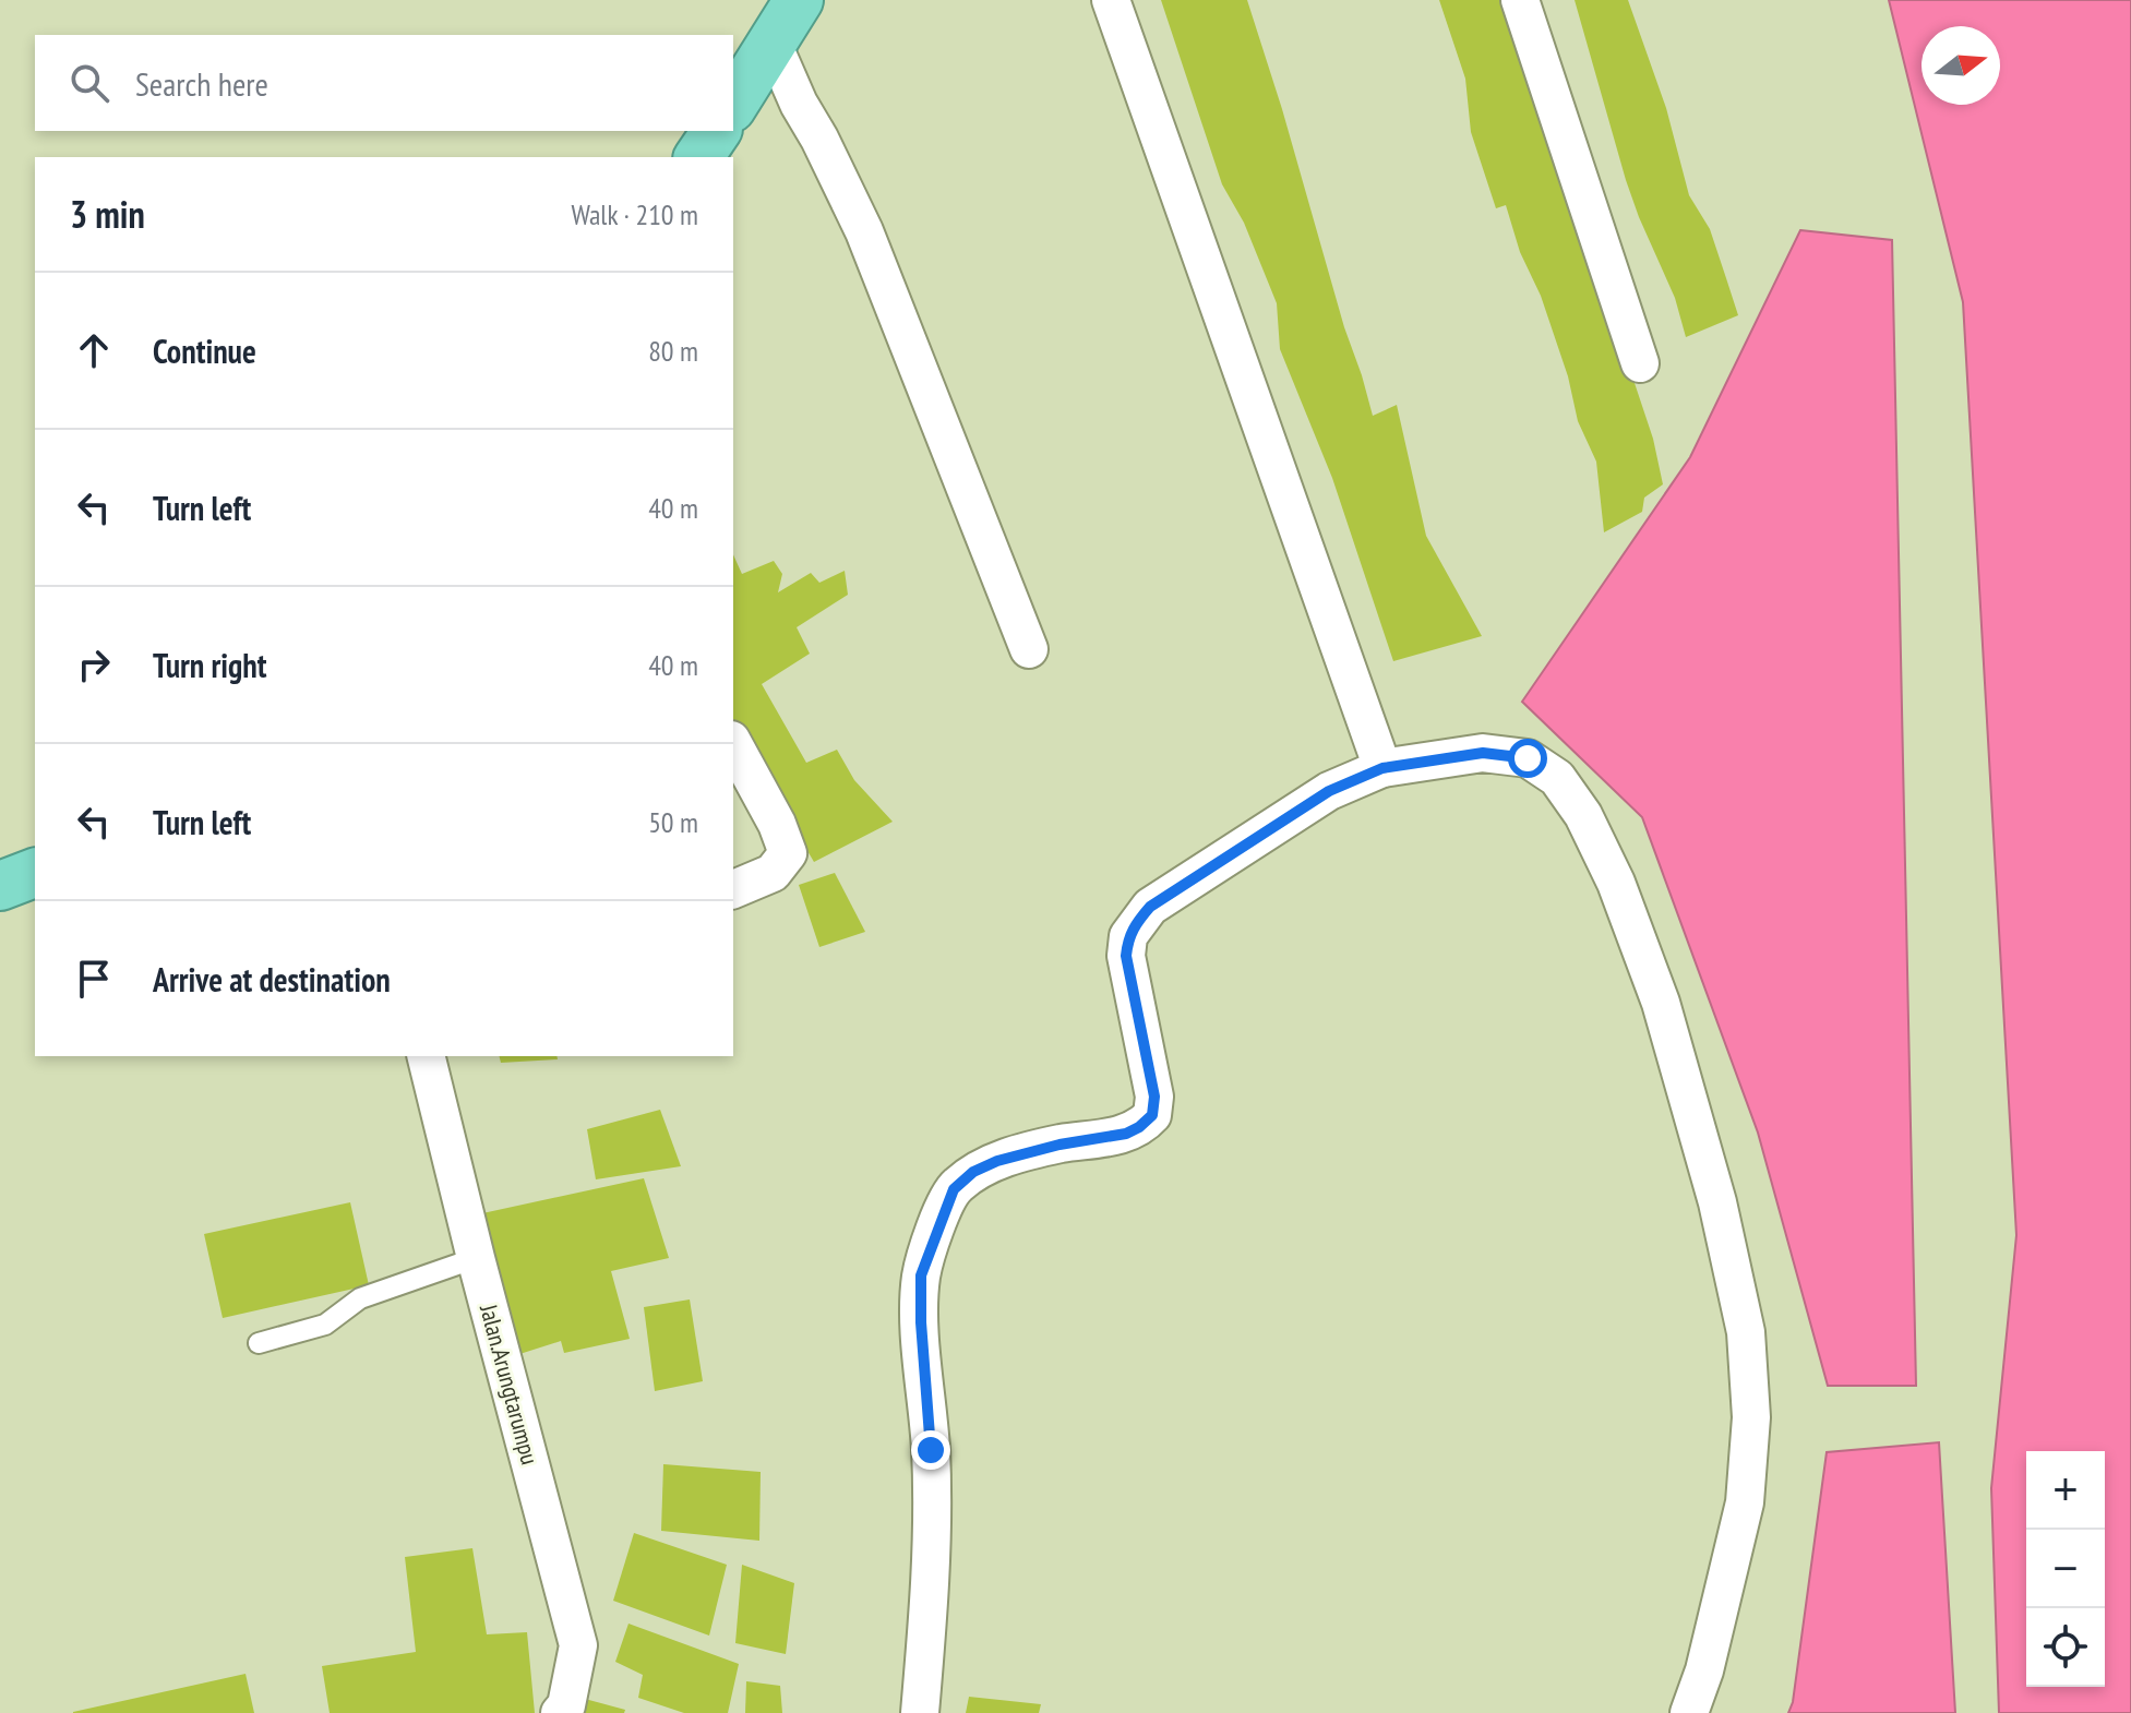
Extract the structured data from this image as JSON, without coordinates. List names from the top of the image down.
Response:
{
  "streets": {
    "street": ["Jalan.Arungtarumpu"]
  },
  "north": "right",
  "page": {
    "search": "Search here",
    "heading": ["3 min", "Walk · 210 m"],
    "list": [
      ["Continue", "80 m"],
      ["Turn left", "40 m"],
      ["Turn right", "40 m"],
      ["Turn left", "50 m"],
      "Arrive at destination"
    ],
    "map_buttons": ["+", "−"]
  }
}
